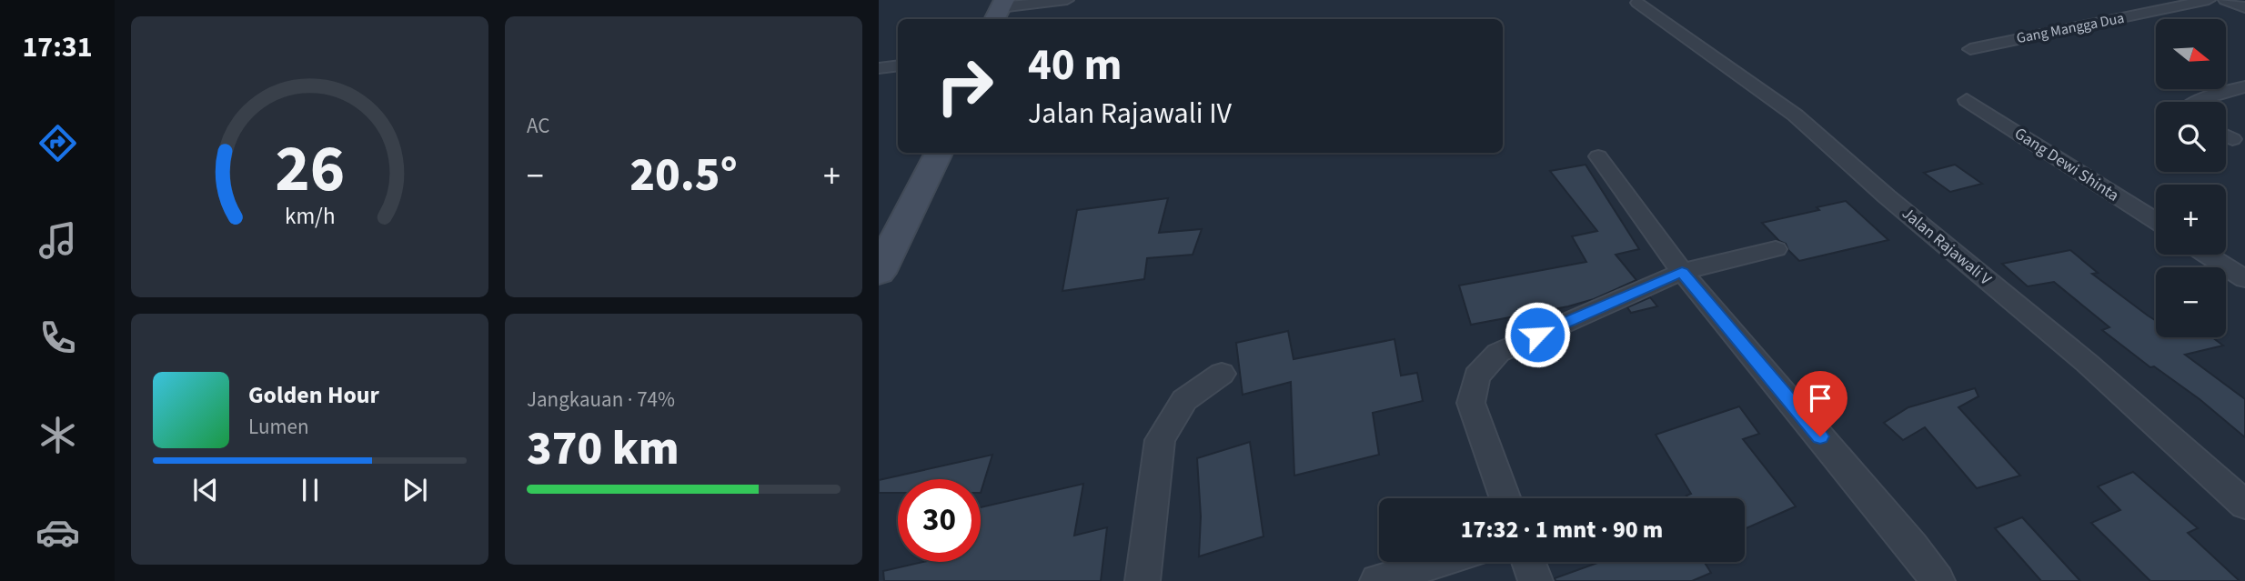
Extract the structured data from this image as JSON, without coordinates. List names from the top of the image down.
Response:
{
  "streets": {
    "street": ["Gang Mangga Dua", "Gang Dewi Shinta", "Jalan Rajawali V"]
  },
  "north": "right",
  "page": {
    "tabs": "17:31",
    "tile": [
      "AC",
      ["Jangkauan · 74%", "370 km"]
    ],
    "map_buttons": ["+", "−"],
    "turn": ["40 m", "Jalan Rajawali IV"],
    "heat": ["−", "20.5°", "+"],
    "song": ["Golden Hour", "Lumen"],
    "limit": "30",
    "trip": "17:32 · 1 mnt · 90 m",
    "gauge": ["26", "km/h"]
  }
}
